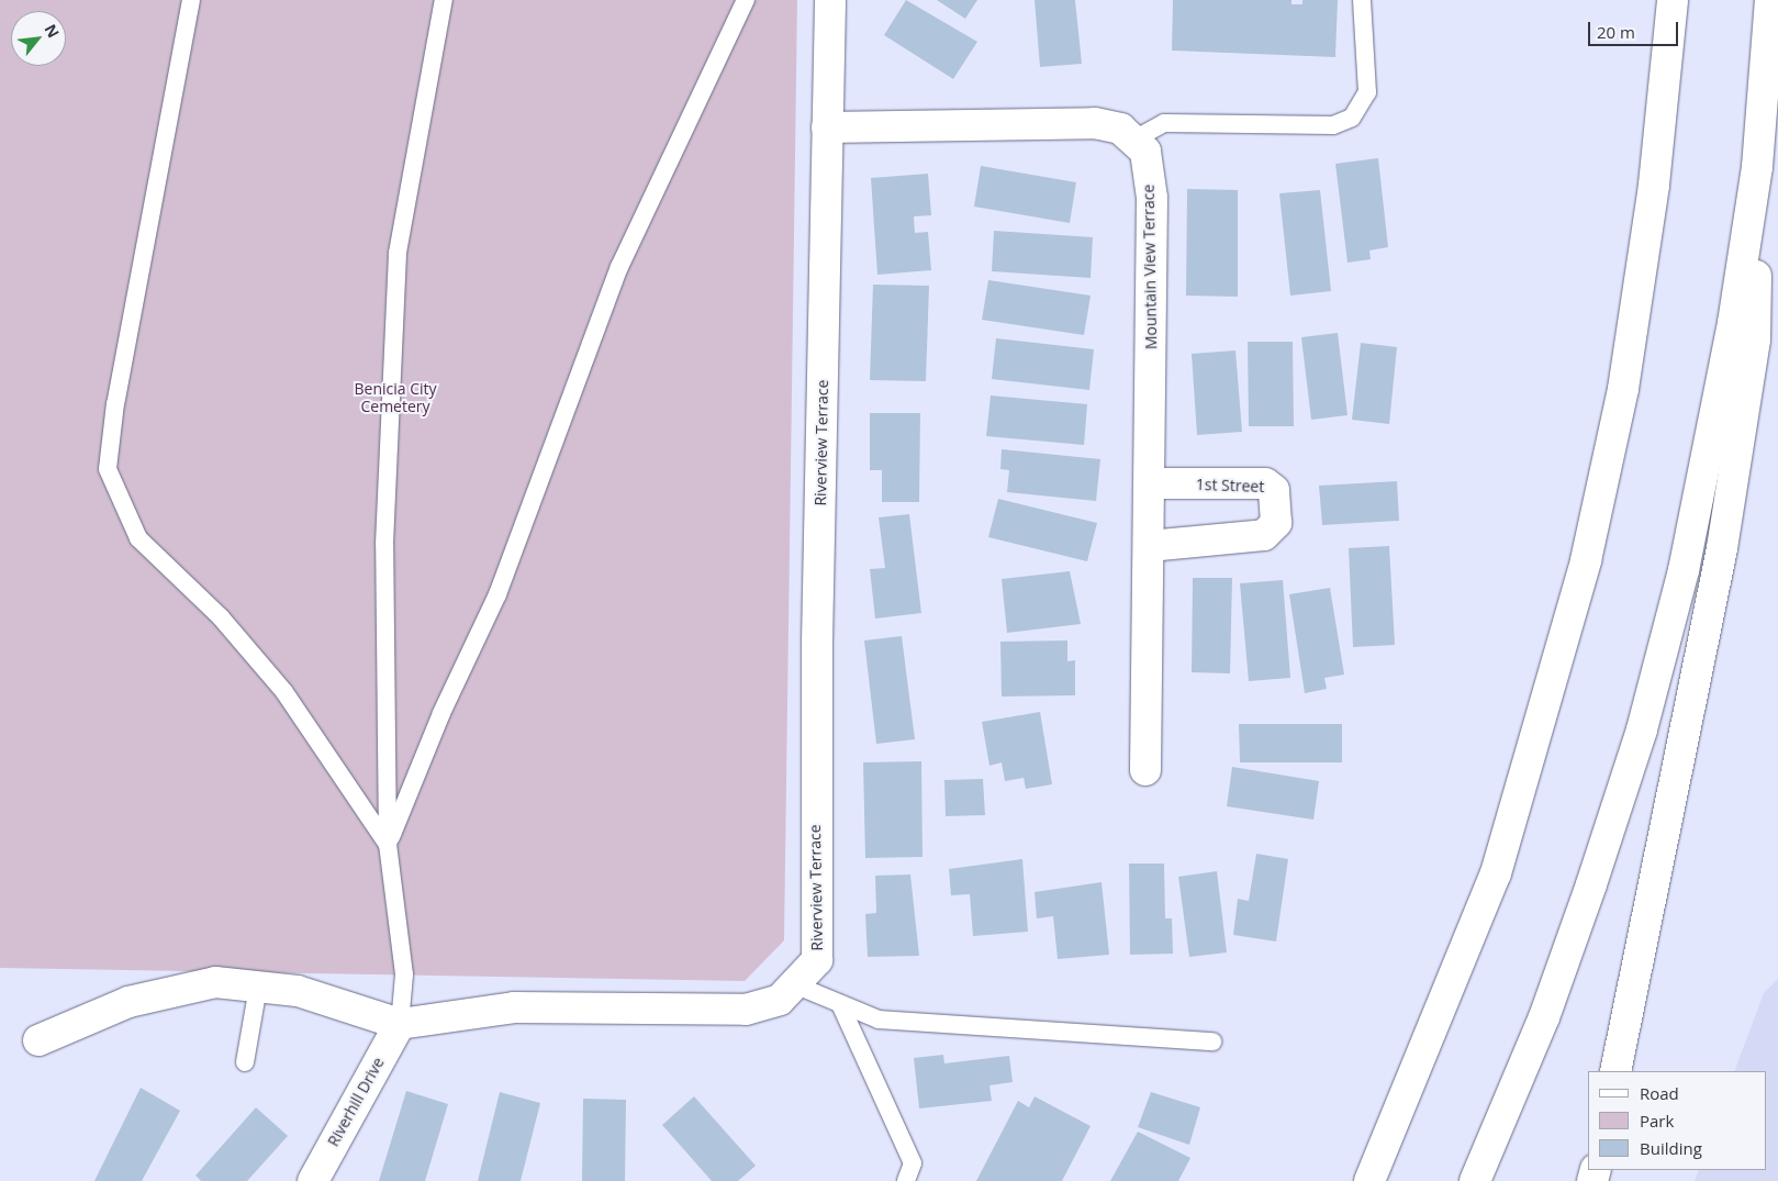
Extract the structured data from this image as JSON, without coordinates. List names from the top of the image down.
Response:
{
  "streets": {
    "main road": [
      "Mountain View Terrace",
      "Riverview Terrace",
      "1st Street",
      "Riverhill Drive"
    ]
  },
  "crossings": [
    ["Mountain View Terrace", "Riverview Terrace"],
    ["Mountain View Terrace", "1st Street"],
    ["Riverview Terrace", "Riverhill Drive"]
  ],
  "parks": ["Benicia City Cemetery"],
  "legend": ["Road", "Park", "Building"],
  "scale_bar": "20 m",
  "north": "top right"
}
